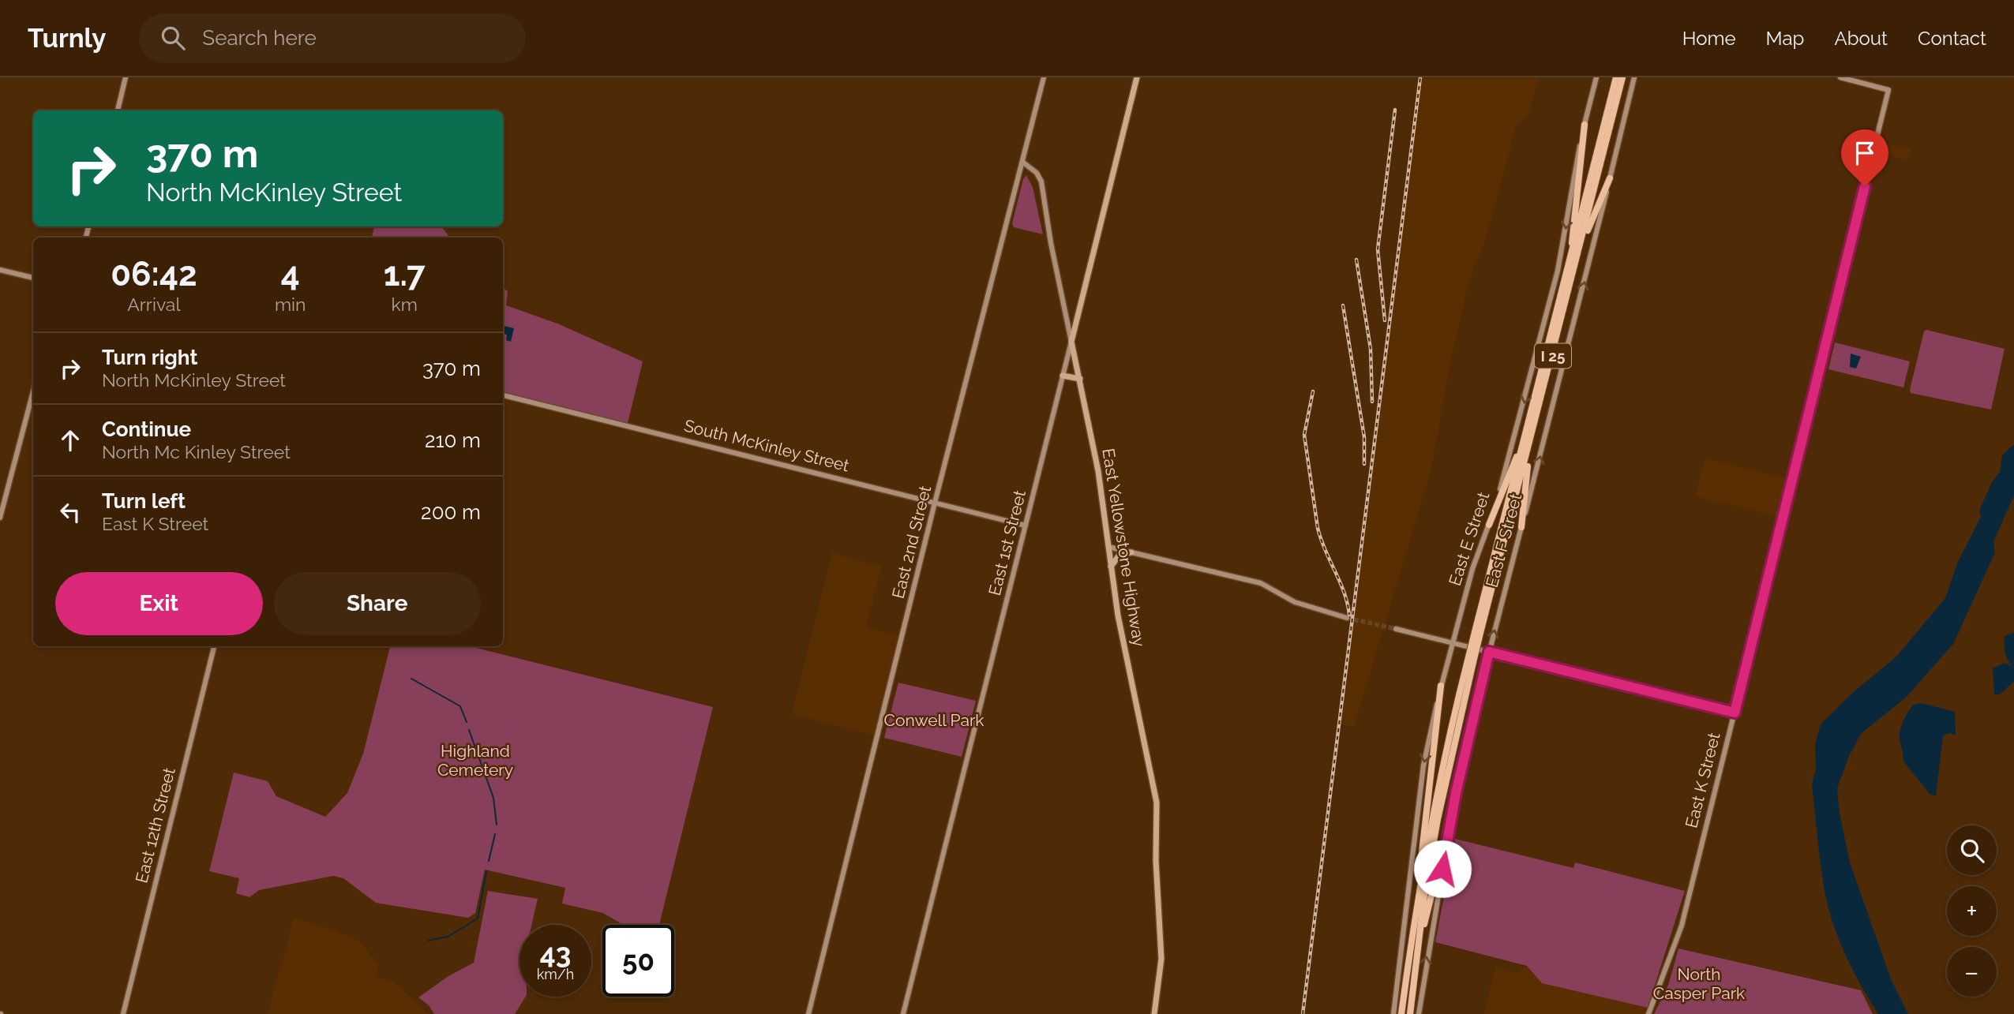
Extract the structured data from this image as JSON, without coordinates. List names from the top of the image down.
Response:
{
  "streets": {
    "highway": ["I 25"],
    "main road": [
      "South McKinley Street",
      "East E Street",
      "East F Street",
      "East 2nd Street",
      "East 1st Street",
      "East Yellowstone Highway",
      "East K Street",
      "East 12th Street"
    ]
  },
  "crossings": [
    ["South McKinley Street", "East 2nd Street"],
    ["South McKinley Street", "East 1st Street"],
    ["East 2nd Street", "East Yellowstone Highway"],
    ["East 1st Street", "East Yellowstone Highway"]
  ],
  "one_way": ["East E Street", "East F Street"],
  "parks": ["Conwell Park", "Highland Cemetery", "North Casper Park"],
  "page": {
    "header": "Turnly",
    "search": "Search here",
    "nav": [
      "Home",
      "Map",
      "About",
      "Contact"
    ],
    "turn": ["370 m", "North McKinley Street"],
    "eta": [
      "06:42",
      "Arrival",
      "4",
      "min",
      "1.7",
      "km"
    ],
    "list": [
      {
        "name": "Turn right",
        "note": "North McKinley Street",
        "value": "370 m"
      },
      {
        "name": "Continue",
        "note": "North Mc Kinley Street",
        "value": "210 m"
      },
      {
        "name": "Turn left",
        "note": "East K Street",
        "value": "200 m"
      }
    ],
    "buttons": ["Exit", "Share"],
    "map_buttons": ["+", "−"],
    "speed": "43 km/h",
    "limit": "50"
  }
}
